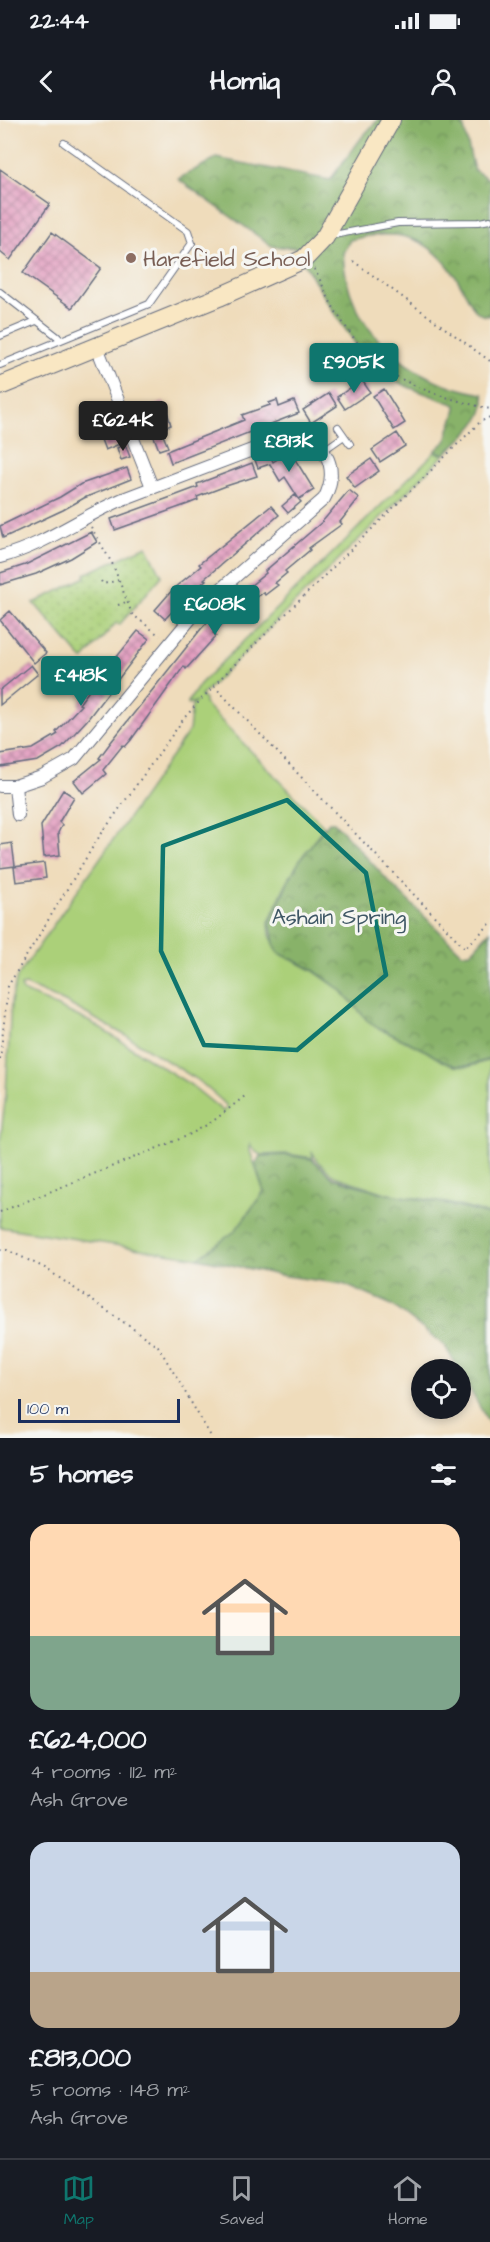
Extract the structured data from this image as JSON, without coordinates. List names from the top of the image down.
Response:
{
  "parks": ["Ashain Spring"],
  "places": ["Harefield School"],
  "scale_bar": "100 m",
  "page": {
    "status": "22:44",
    "header": "Homiq",
    "price": [
      "£905K",
      "£624K",
      "£813K",
      "£608K",
      "£418K"
    ],
    "scale": "100 m",
    "heading": "5 homes",
    "list": [
      {
        "name": "£624,000",
        "note": "4 rooms · 112 m² · Ash Grove"
      },
      {
        "name": "£813,000",
        "note": "5 rooms · 148 m² · Ash Grove"
      }
    ],
    "tabs": ["Map", "Saved", "Home"]
  }
}
